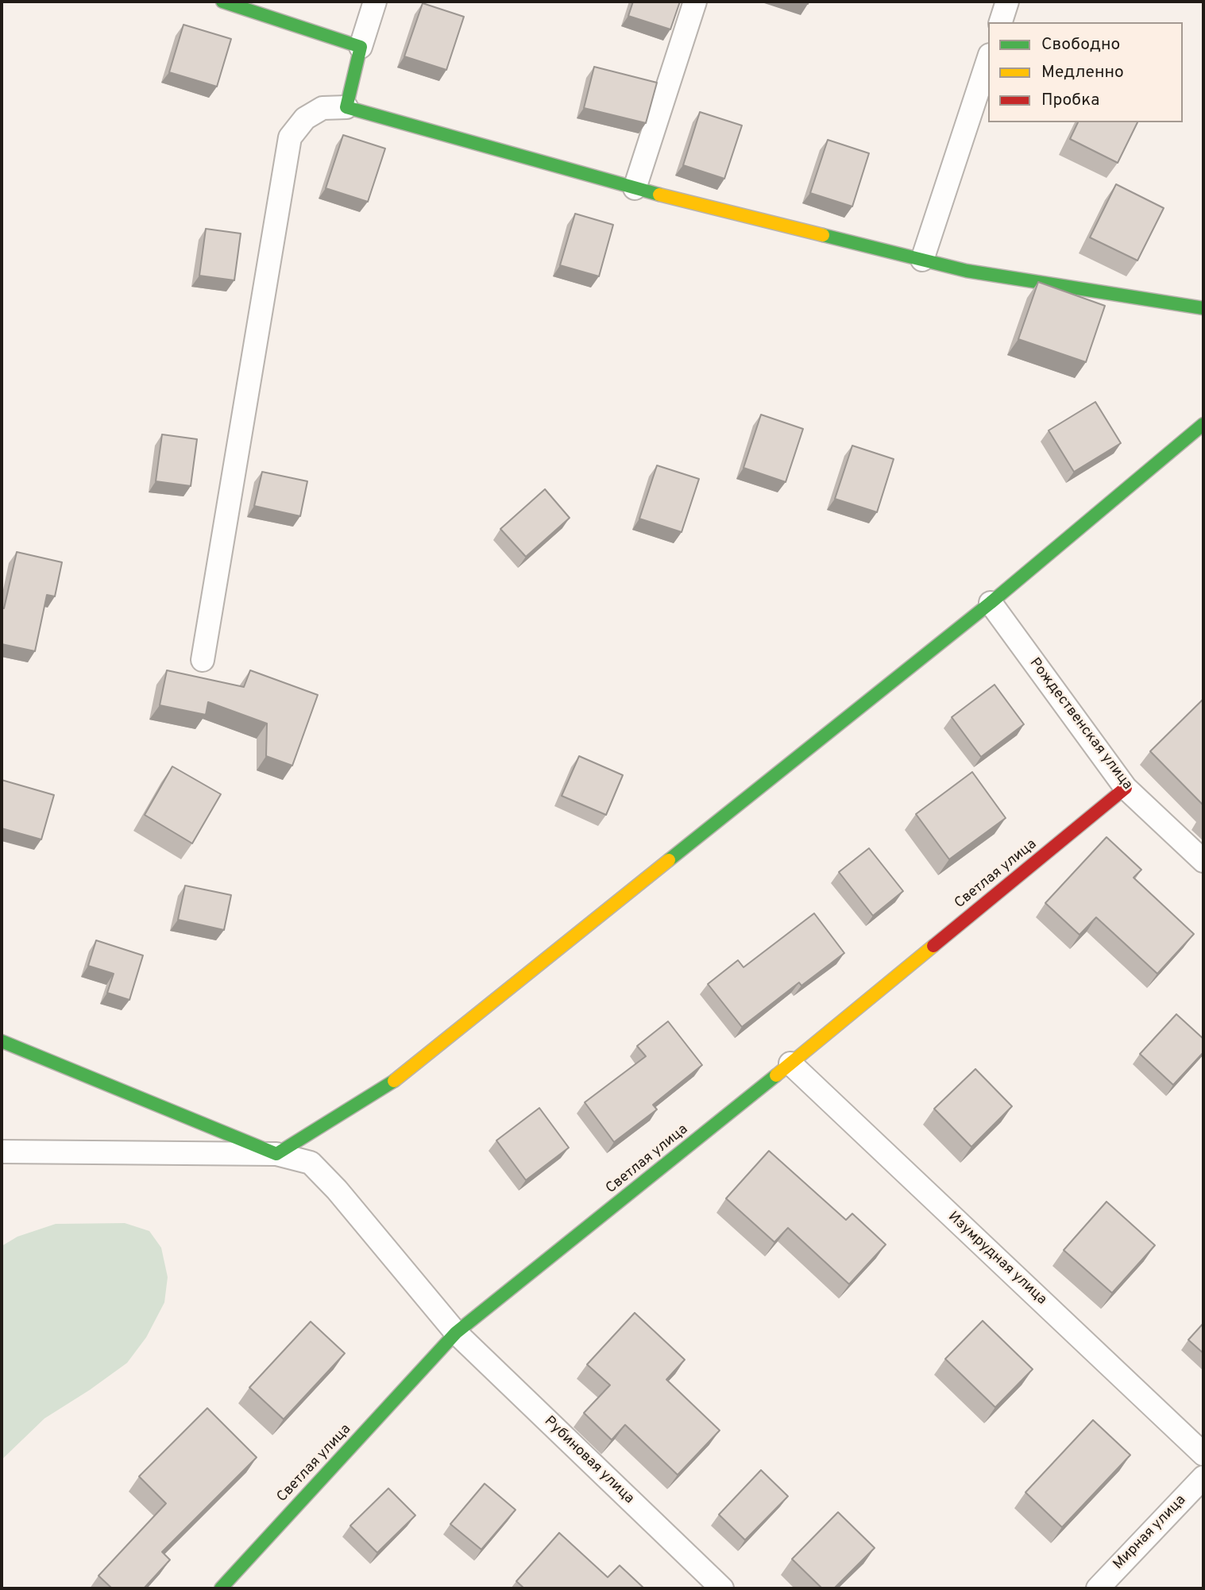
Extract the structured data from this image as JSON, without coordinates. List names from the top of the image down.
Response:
{
  "streets": {
    "street": [
      "Рождественская улица",
      "Светлая улица",
      "Изумрудная улица",
      "Рубиновая улица",
      "Мирная улица"
    ]
  },
  "crossings": [
    ["Рождественская улица", "Светлая улица"],
    ["Светлая улица", "Изумрудная улица"],
    ["Светлая улица", "Рубиновая улица"]
  ],
  "legend": ["Свободно", "Медленно", "Пробка"]
}
